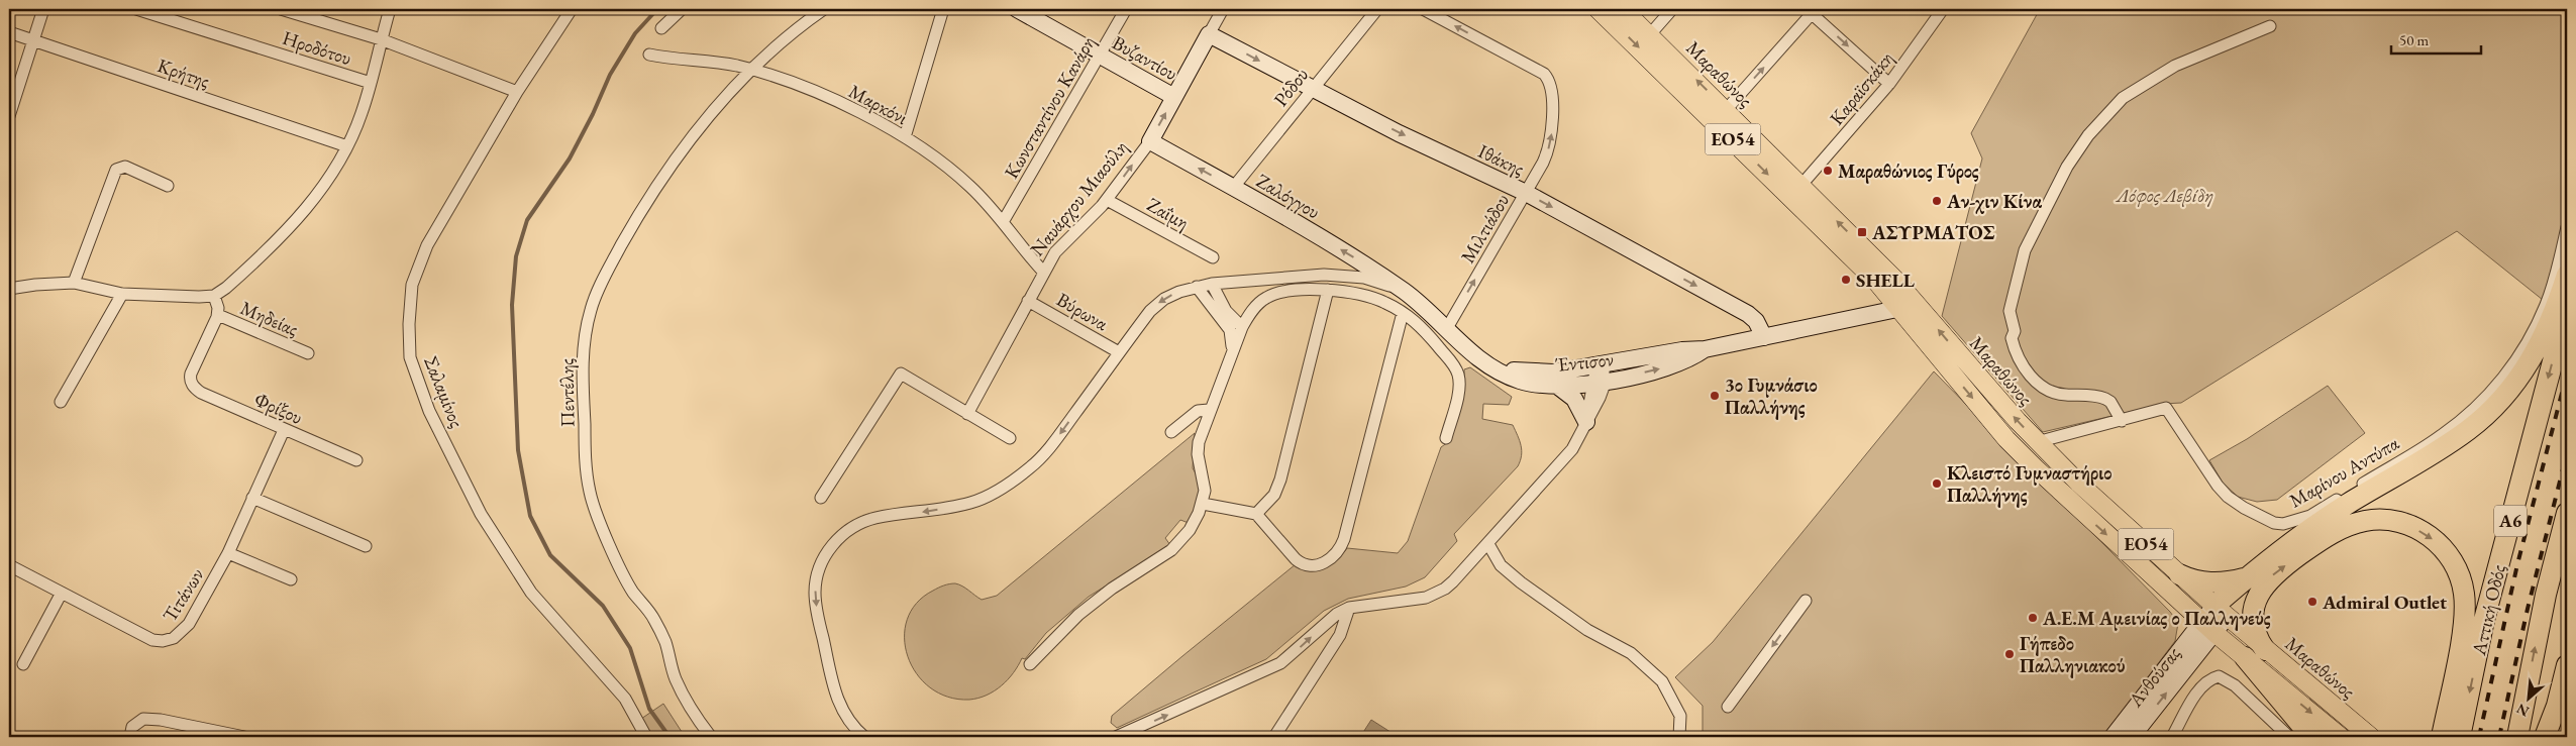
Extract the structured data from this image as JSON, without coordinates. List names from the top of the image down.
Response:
{
  "streets": {
    "highway": ["Α6", "Αττική Οδός"],
    "main road": ["Μαραθώνος", "ΕΟ54"],
    "street": [
      "Ηροδότου",
      "Βυζαντίου",
      "Κρήτης",
      "Ρόδου",
      "Καραϊσκάκη",
      "Μαρκόνι",
      "Κωνσταντίνου Κανάρη",
      "Ιθάκης",
      "Ζαλόγγου",
      "Ναυάρχου Μιαούλη",
      "Ζαΐμη",
      "Μιλτιάδου",
      "Βύρωνα",
      "Μηδείας",
      "Έντισον",
      "Σαλαμίνος",
      "Πεντέλης",
      "Φρίξου",
      "Μαρίνου Αντύπα",
      "Τιτάνων",
      "Ανθούσας"
    ]
  },
  "crossings": [
    ["Βυζαντίου", "Κωνσταντίνου Κανάρη"],
    ["Βυζαντίου", "Ναυάρχου Μιαούλη"],
    ["Μαραθώνος", "Καραϊσκάκη"],
    ["Μαραθώνος", "Έντισον"],
    ["Μαραθώνος", "Μαρίνου Αντύπα"],
    ["Μαραθώνος", "Ανθούσας"],
    ["Ρόδου", "Ιθάκης"],
    ["Ρόδου", "Ζαλόγγου"],
    ["Μαρκόνι", "Κωνσταντίνου Κανάρη"],
    ["Μαρκόνι", "Ναυάρχου Μιαούλη"],
    ["Μαρκόνι", "Πεντέλης"],
    ["Ιθάκης", "Ναυάρχου Μιαούλη"],
    ["Ιθάκης", "Μιλτιάδου"],
    ["Ιθάκης", "Έντισον"],
    ["Ζαλόγγου", "Ναυάρχου Μιαούλη"],
    ["Ζαλόγγου", "Έντισον"],
    ["Ναυάρχου Μιαούλη", "Ζαΐμη"],
    ["Ναυάρχου Μιαούλη", "Βύρωνα"],
    ["Μιλτιάδου", "Έντισον"],
    ["Μηδείας", "Φρίξου"],
    ["Φρίξου", "Τιτάνων"]
  ],
  "one_way": ["Ιθάκης", "Ζαλόγγου"],
  "parks": ["Λόφος Λεβίδη"],
  "places": {
    "other": [
      "Μαραθώνιος Γύρος",
      "Αν-χιν Κίνα",
      "SHELL",
      "3ο Γυμνάσιο Παλλήνης",
      "Κλειστό Γυμναστήριο Παλλήνης",
      "Admiral Outlet",
      "Α.Ε.Μ Αμεινίας ο Παλληνεύς",
      "Γήπεδο Παλληνιακού"
    ],
    "transit": ["ΑΣΥΡΜΑΤΟΣ"]
  },
  "scale_bar": "50 m",
  "north": "bottom left"
}
